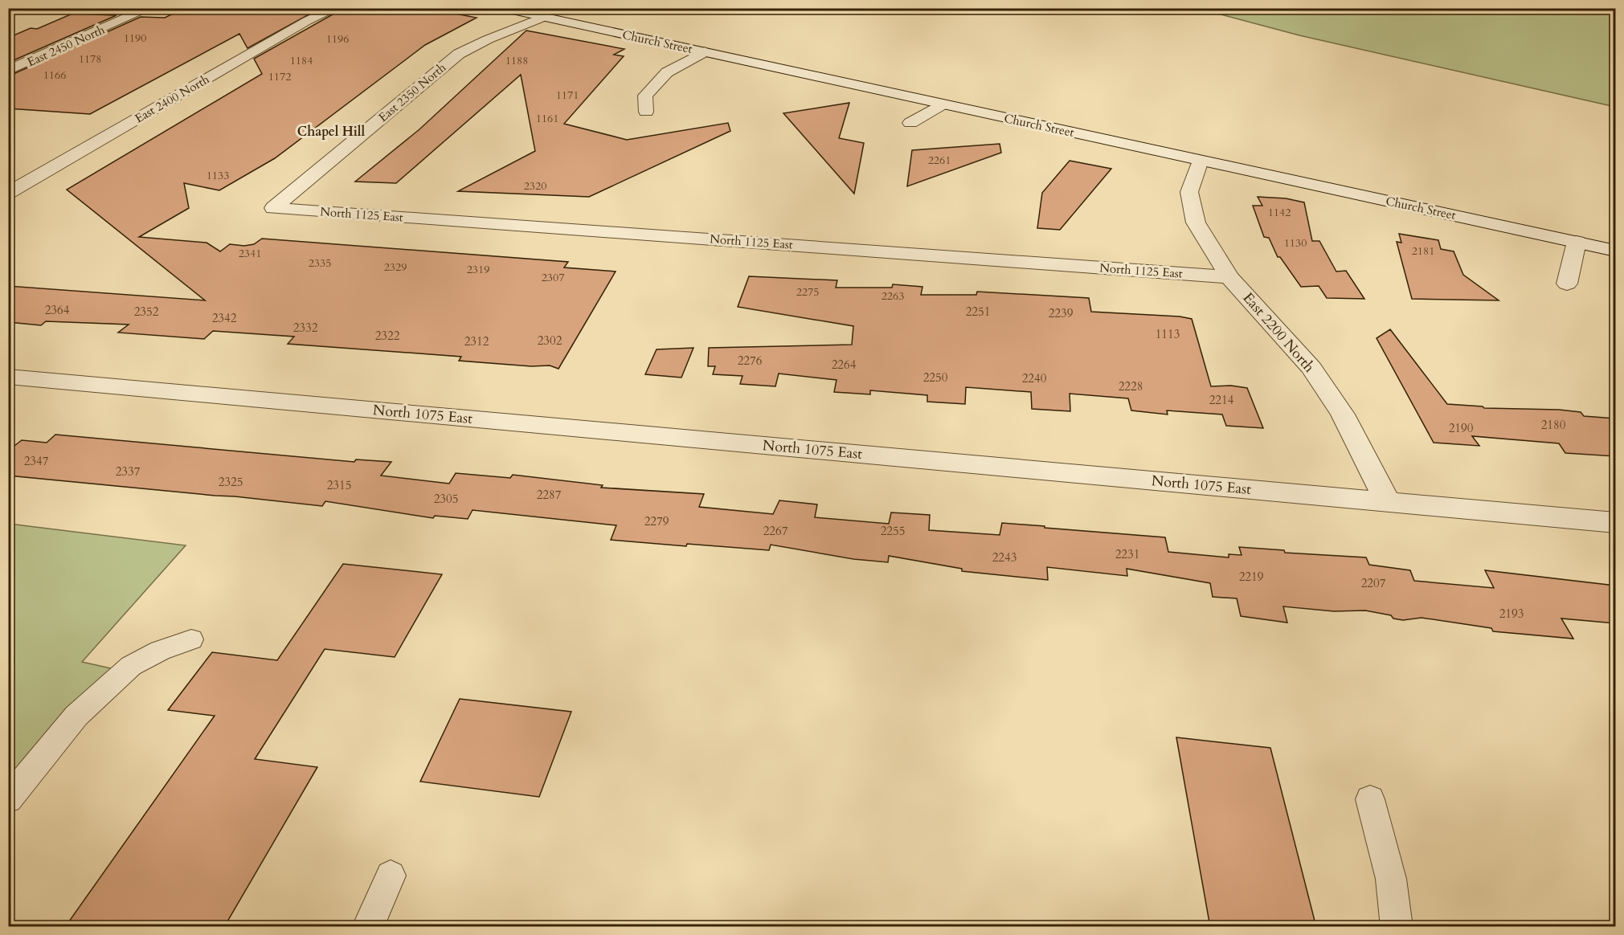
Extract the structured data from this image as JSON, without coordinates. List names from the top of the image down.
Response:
{
  "streets": {
    "street": [
      "Church Street",
      "East 2450 North",
      "East 2350 North",
      "East 2400 North",
      "North 1125 East",
      "East 2200 North",
      "North 1075 East"
    ]
  },
  "crossings": [
    ["Church Street", "East 2350 North"],
    ["Church Street", "East 2200 North"],
    ["East 2350 North", "North 1125 East"],
    ["North 1125 East", "East 2200 North"],
    ["East 2200 North", "North 1075 East"]
  ],
  "districts": ["Chapel Hill"],
  "house_numbers": [
    "1190",
    "1196",
    "1178",
    "1184",
    "1188",
    "1166",
    "1172",
    "1171",
    "1161",
    "2261",
    "1133",
    "2320",
    "1142",
    "1130",
    "2181",
    "2341",
    "2335",
    "2329",
    "2319",
    "2307",
    "2275",
    "2263",
    "2364",
    "2352",
    "2251",
    "2239",
    "2342",
    "2332",
    "1113",
    "2322",
    "2302",
    "2312",
    "2276",
    "2264",
    "2250",
    "2240",
    "2228",
    "2214",
    "2180",
    "2190",
    "2347",
    "2337",
    "2325",
    "2315",
    "2287",
    "2305",
    "2279",
    "2267",
    "2255",
    "2231",
    "2243",
    "2219",
    "2207",
    "2193"
  ]
}
